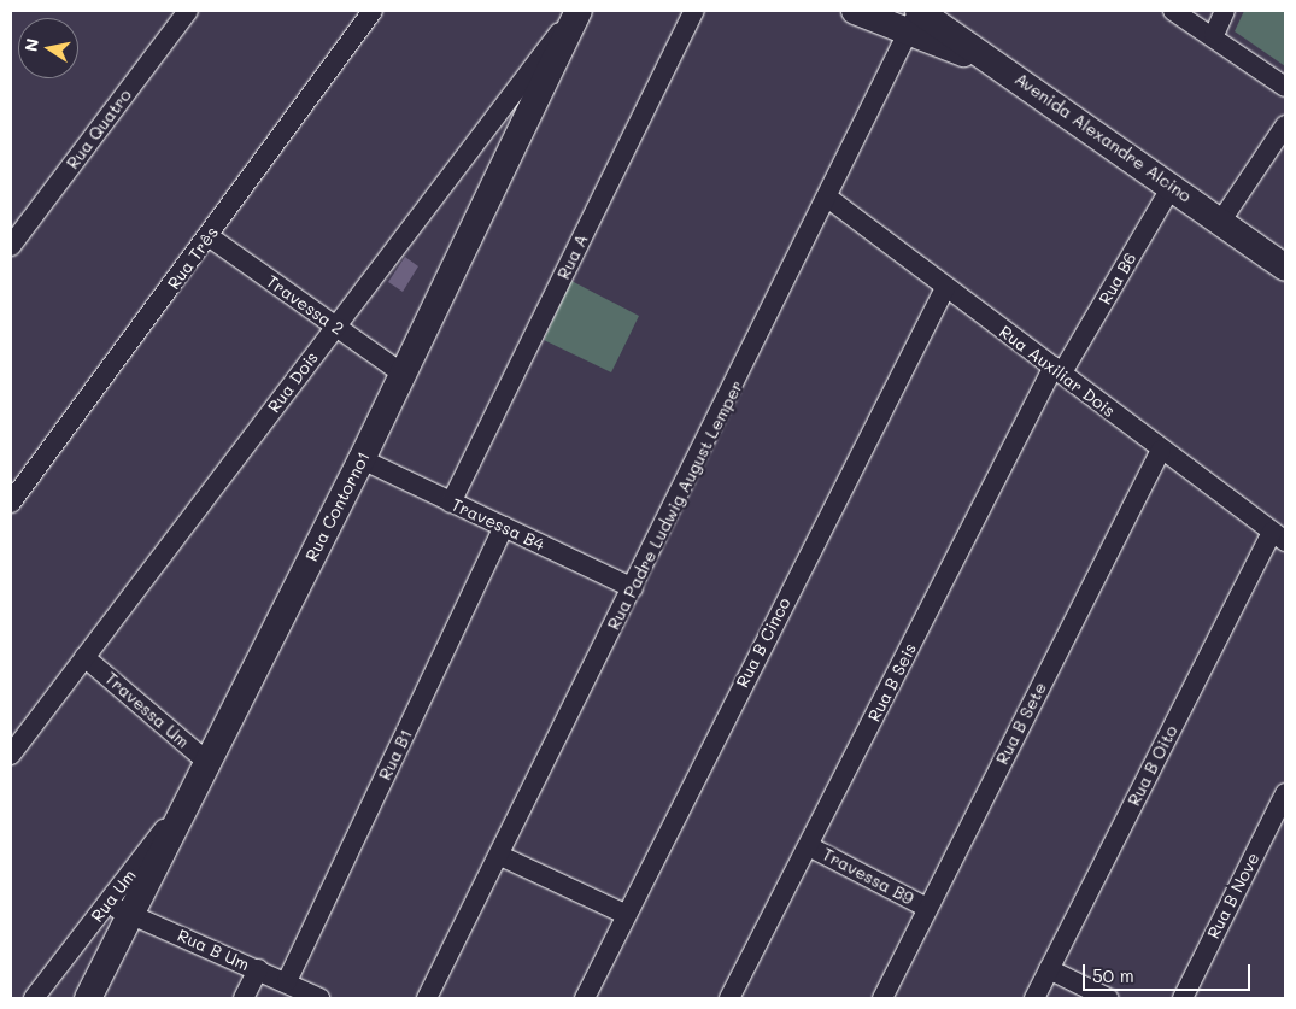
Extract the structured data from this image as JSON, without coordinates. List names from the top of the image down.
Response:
{
  "streets": {
    "street": [
      "Rua Quatro",
      "Avenida Alexandre Alcino",
      "Rua A",
      "Rua Três",
      "Rua B6",
      "Travessa 2",
      "Rua Auxiliar Dois",
      "Rua Dois",
      "Rua Padre Ludwig August Lemper",
      "Rua Contorno1",
      "Travessa B4",
      "Rua B Cinco",
      "Rua B Seis",
      "Travessa Um",
      "Rua B Sete",
      "Rua B1",
      "Rua B Oito",
      "Travessa B9",
      "Rua Um",
      "Rua B Nove",
      "Rua B Um"
    ]
  },
  "crossings": [
    ["Avenida Alexandre Alcino", "Rua B6"],
    ["Avenida Alexandre Alcino", "Rua Padre Ludwig August Lemper"],
    ["Rua A", "Travessa B4"],
    ["Rua Três", "Travessa 2"],
    ["Rua B6", "Rua Auxiliar Dois"],
    ["Rua B6", "Rua B Seis"],
    ["Travessa 2", "Rua Dois"],
    ["Travessa 2", "Rua Contorno1"],
    ["Rua Auxiliar Dois", "Rua Padre Ludwig August Lemper"],
    ["Rua Auxiliar Dois", "Rua B Cinco"],
    ["Rua Auxiliar Dois", "Rua B Seis"],
    ["Rua Auxiliar Dois", "Rua B Sete"],
    ["Rua Auxiliar Dois", "Rua B Oito"],
    ["Rua Dois", "Rua Contorno1"],
    ["Rua Dois", "Travessa Um"],
    ["Rua Padre Ludwig August Lemper", "Travessa B4"],
    ["Rua Contorno1", "Travessa B4"],
    ["Rua Contorno1", "Travessa Um"],
    ["Rua Contorno1", "Rua Um"],
    ["Rua Contorno1", "Rua B Um"],
    ["Travessa B4", "Rua B1"],
    ["Rua B Seis", "Travessa B9"],
    ["Rua B Sete", "Travessa B9"],
    ["Rua B1", "Rua B Um"],
    ["Rua Um", "Rua B Um"]
  ],
  "scale_bar": "50 m",
  "north": "left"
}
